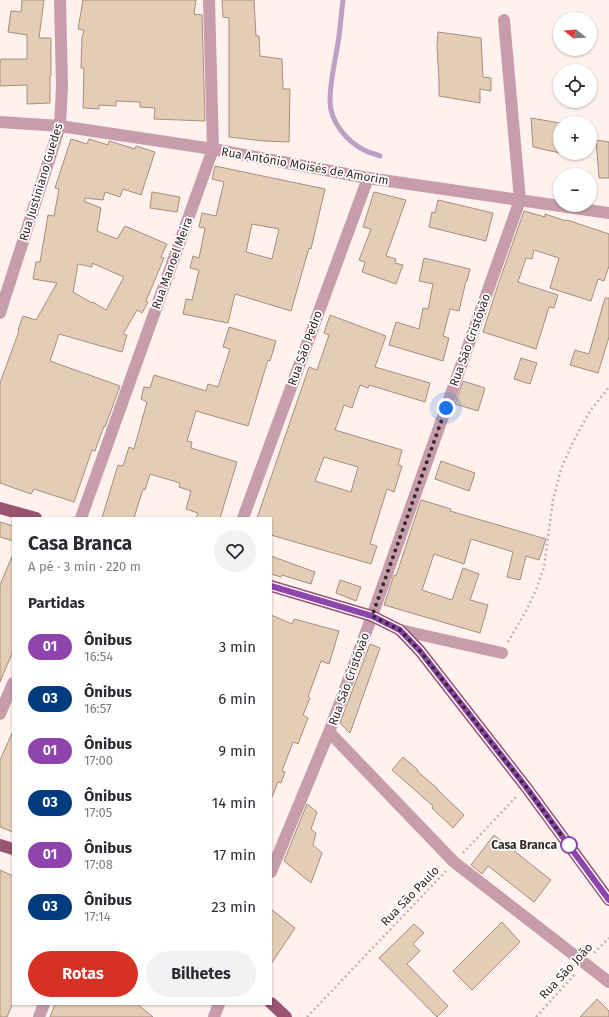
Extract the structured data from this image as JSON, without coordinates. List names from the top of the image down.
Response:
{
  "streets": {
    "street": [
      "Rua Antônio Moisés de Amorim",
      "Rua Justiniano Guedes",
      "Rua Manoel Meira",
      "Rua São Cristóvão",
      "Rua São Pedro"
    ],
    "path": ["Rua São Paulo", "Rua São João"]
  },
  "crossings": [
    ["Rua Antônio Moisés de Amorim", "Rua Justiniano Guedes"],
    ["Rua Antônio Moisés de Amorim", "Rua Manoel Meira"],
    ["Rua Antônio Moisés de Amorim", "Rua São Cristóvão"],
    ["Rua Antônio Moisés de Amorim", "Rua São Pedro"]
  ],
  "places": ["Casa Branca"],
  "lines": ["bus line 01"],
  "north": "left",
  "page": {
    "map_buttons": ["+", "−"],
    "heading": [
      ["Casa Branca", "A pé · 3 min · 220 m"],
      "Partidas"
    ],
    "list": [
      {
        "mark": "01",
        "name": "Ônibus",
        "note": "16:54",
        "value": "3 min"
      },
      {
        "mark": "03",
        "name": "Ônibus",
        "note": "16:57",
        "value": "6 min"
      },
      {
        "mark": "01",
        "name": "Ônibus",
        "note": "17:00",
        "value": "9 min"
      },
      {
        "mark": "03",
        "name": "Ônibus",
        "note": "17:05",
        "value": "14 min"
      },
      {
        "mark": "01",
        "name": "Ônibus",
        "note": "17:08",
        "value": "17 min"
      },
      {
        "mark": "03",
        "name": "Ônibus",
        "note": "17:14",
        "value": "23 min"
      }
    ],
    "buttons": ["Rotas", "Bilhetes"]
  }
}
